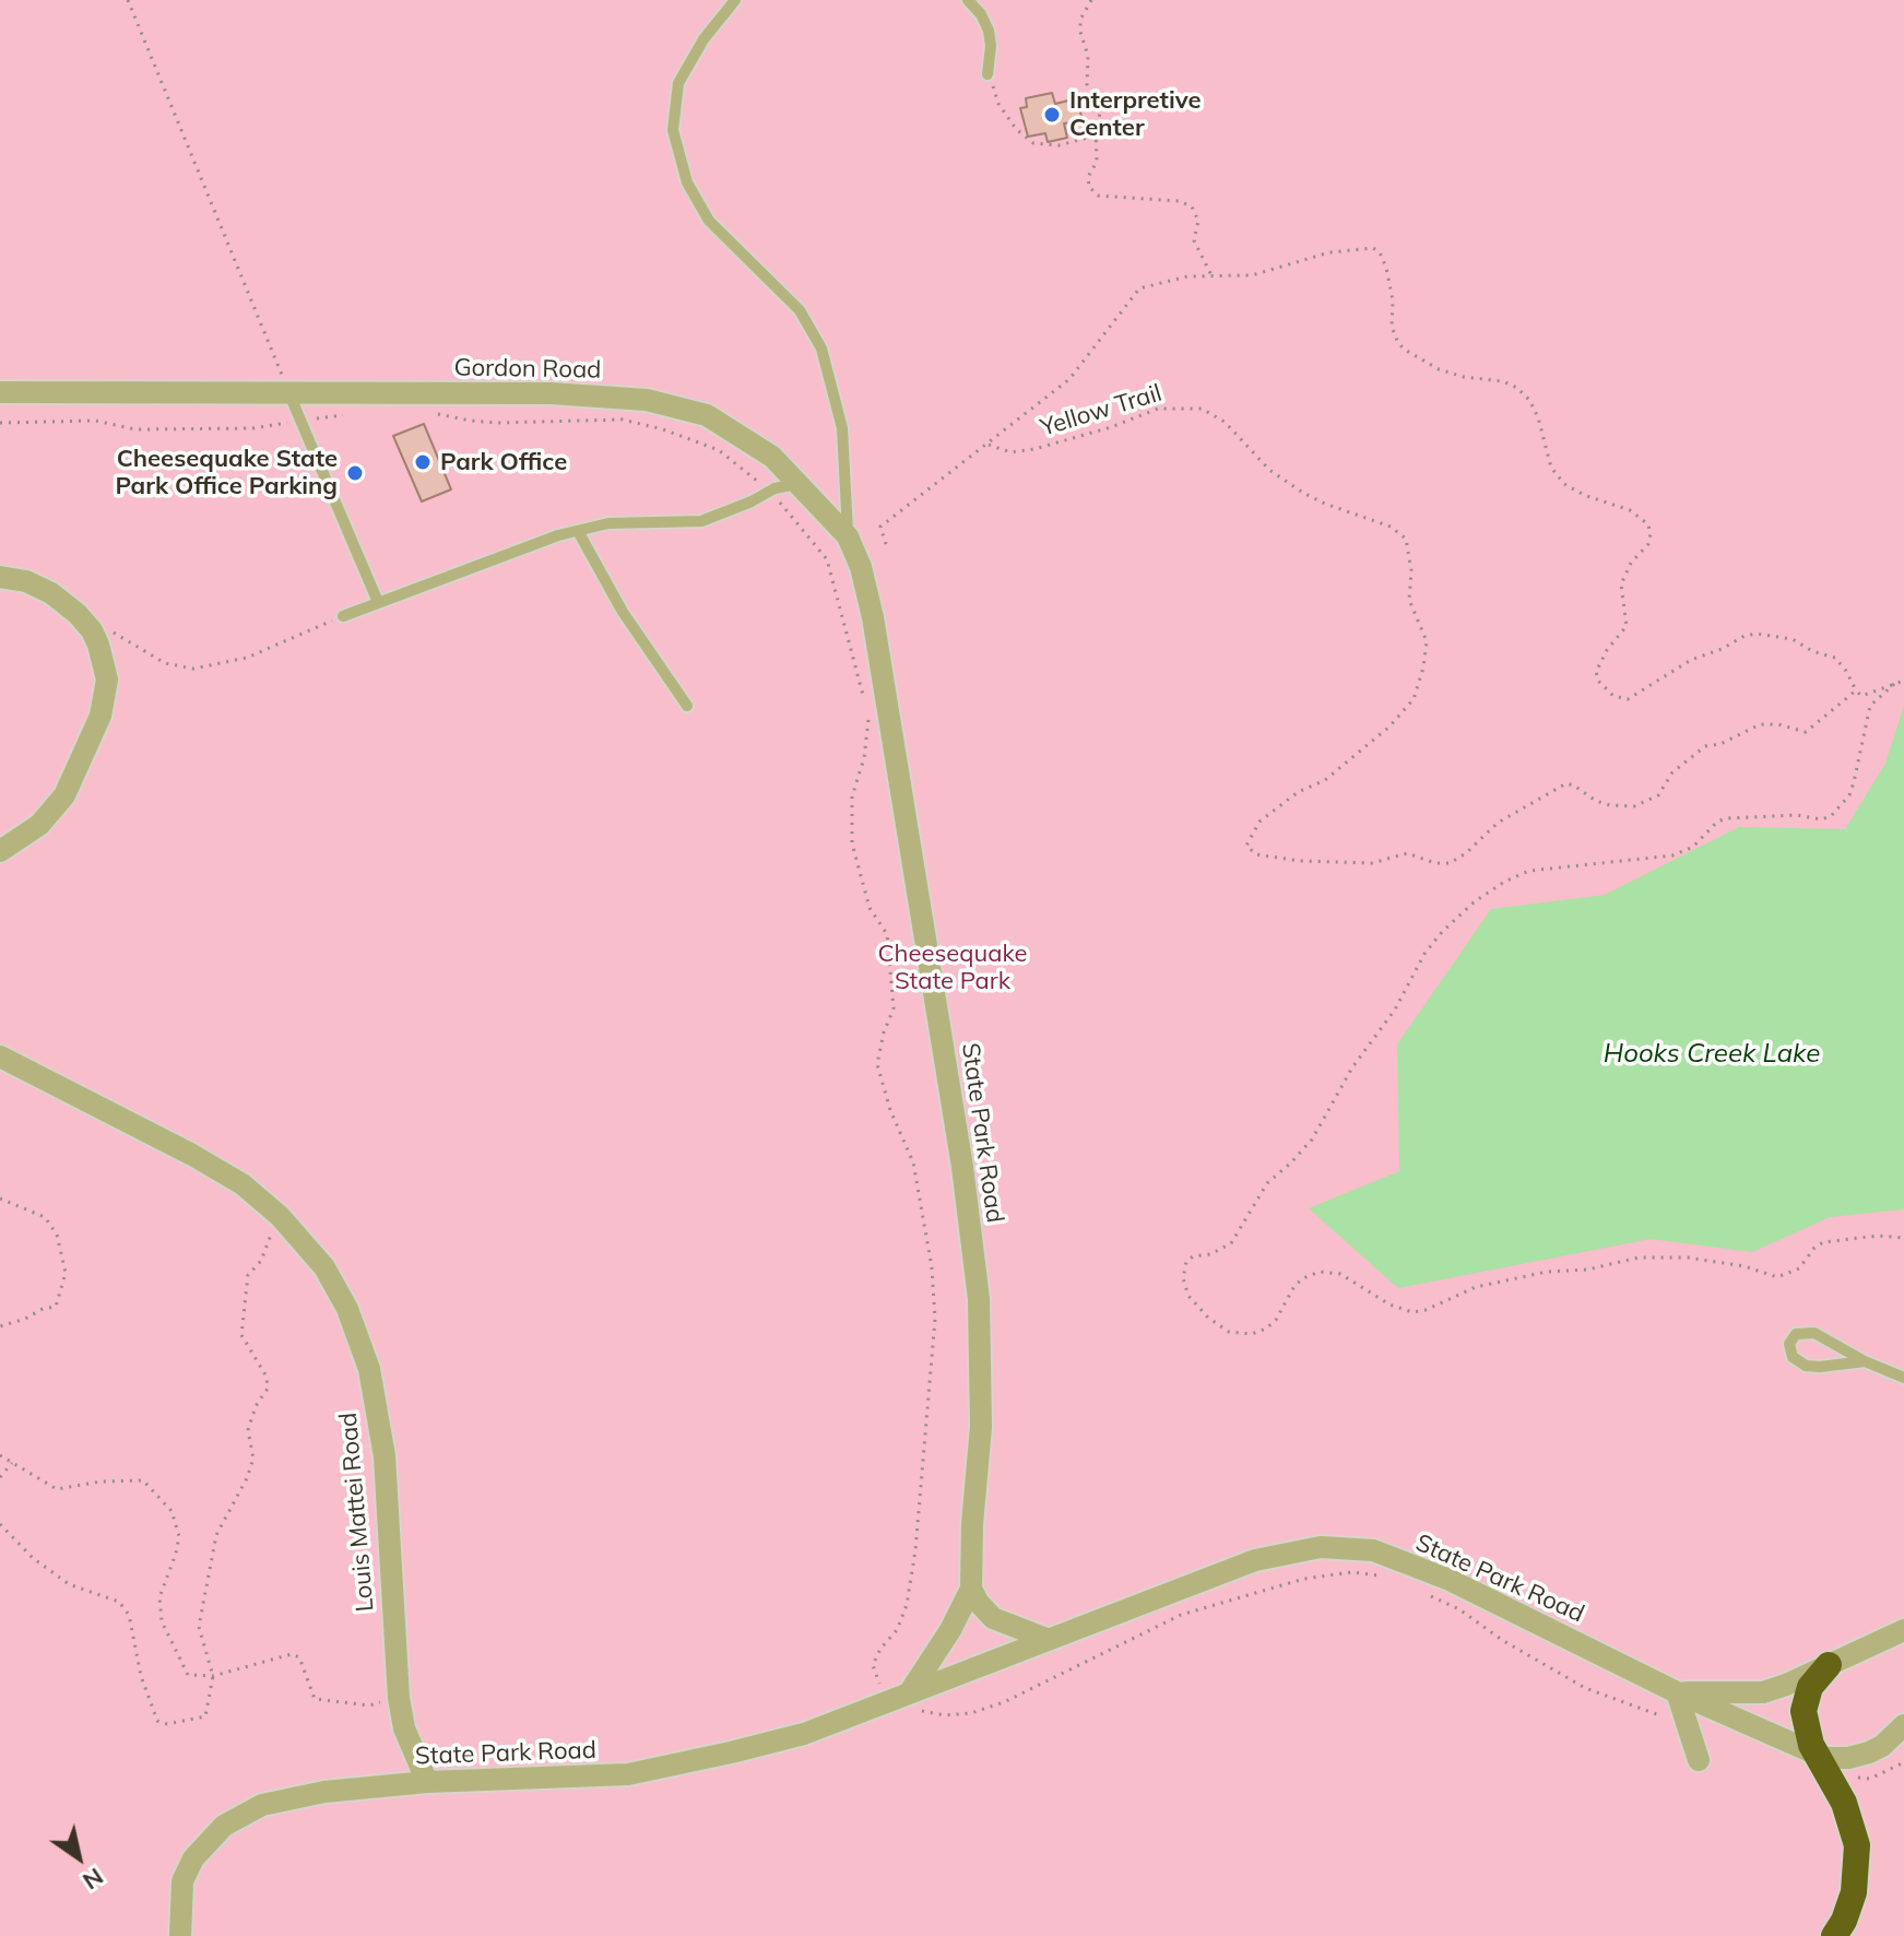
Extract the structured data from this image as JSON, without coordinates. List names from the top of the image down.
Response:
{
  "streets": {
    "street": ["Gordon Road", "State Park Road", "Louis Mattei Road"],
    "path": ["Yellow Trail"]
  },
  "crossings": [
    ["Gordon Road", "State Park Road"],
    ["State Park Road", "Louis Mattei Road"]
  ],
  "water": ["Hooks Creek Lake"],
  "parks": ["Cheesequake State Park"],
  "places": ["Interpretive Center", "Park Office", "Cheesequake State Park Office Parking"],
  "north": "bottom right"
}
